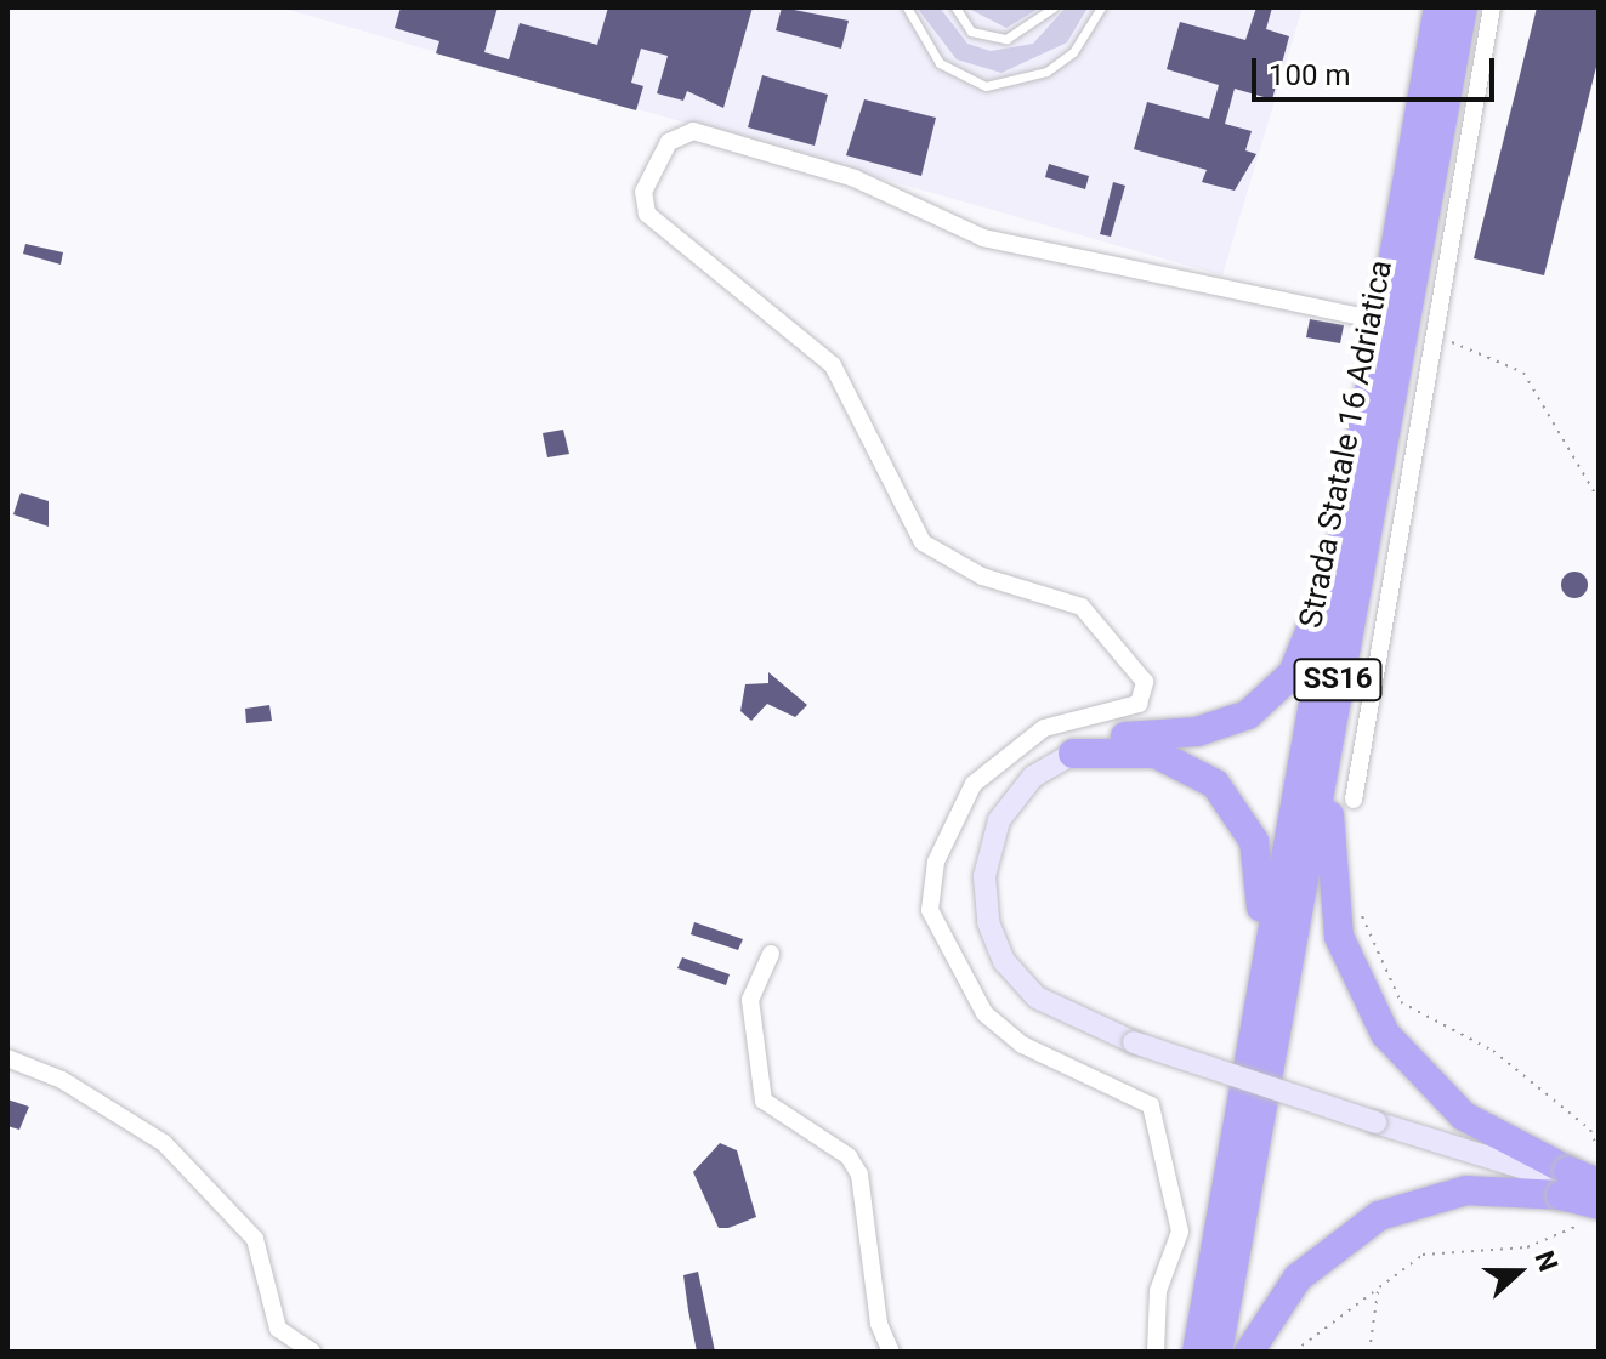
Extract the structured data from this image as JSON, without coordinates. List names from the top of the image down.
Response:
{
  "streets": {
    "highway": ["Strada Statale 16 Adriatica", "SS16"]
  },
  "crossings": [
    ["Strada Statale 16 Adriatica", "SS16"]
  ],
  "scale_bar": "100 m",
  "north": "right"
}
